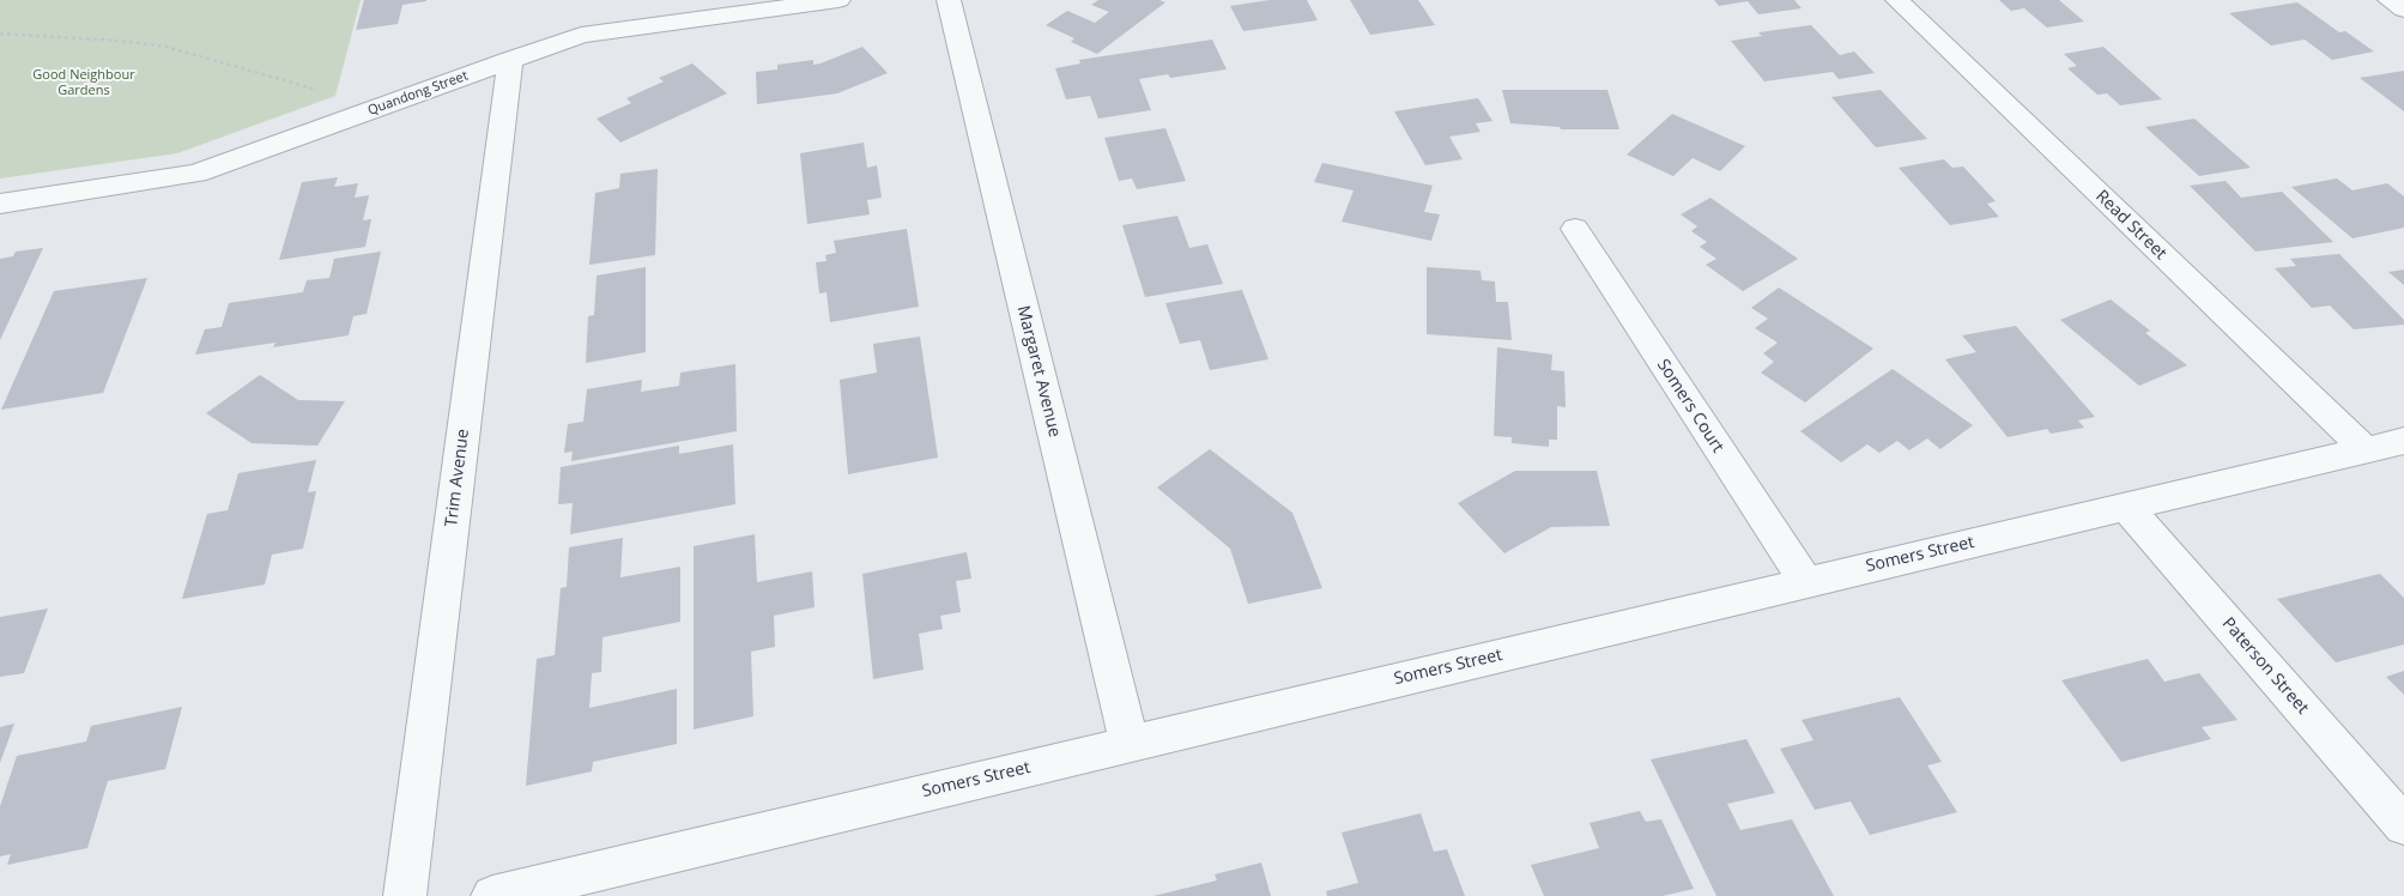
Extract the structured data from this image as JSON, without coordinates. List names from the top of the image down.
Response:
{
  "streets": {
    "street": [
      "Quandong Street",
      "Read Street",
      "Margaret Avenue",
      "Somers Court",
      "Trim Avenue",
      "Somers Street",
      "Paterson Street"
    ]
  },
  "crossings": [
    ["Quandong Street", "Trim Avenue"],
    ["Read Street", "Somers Street"],
    ["Margaret Avenue", "Somers Street"],
    ["Somers Court", "Somers Street"],
    ["Somers Street", "Paterson Street"]
  ],
  "parks": ["Good Neighbour Gardens"]
}
